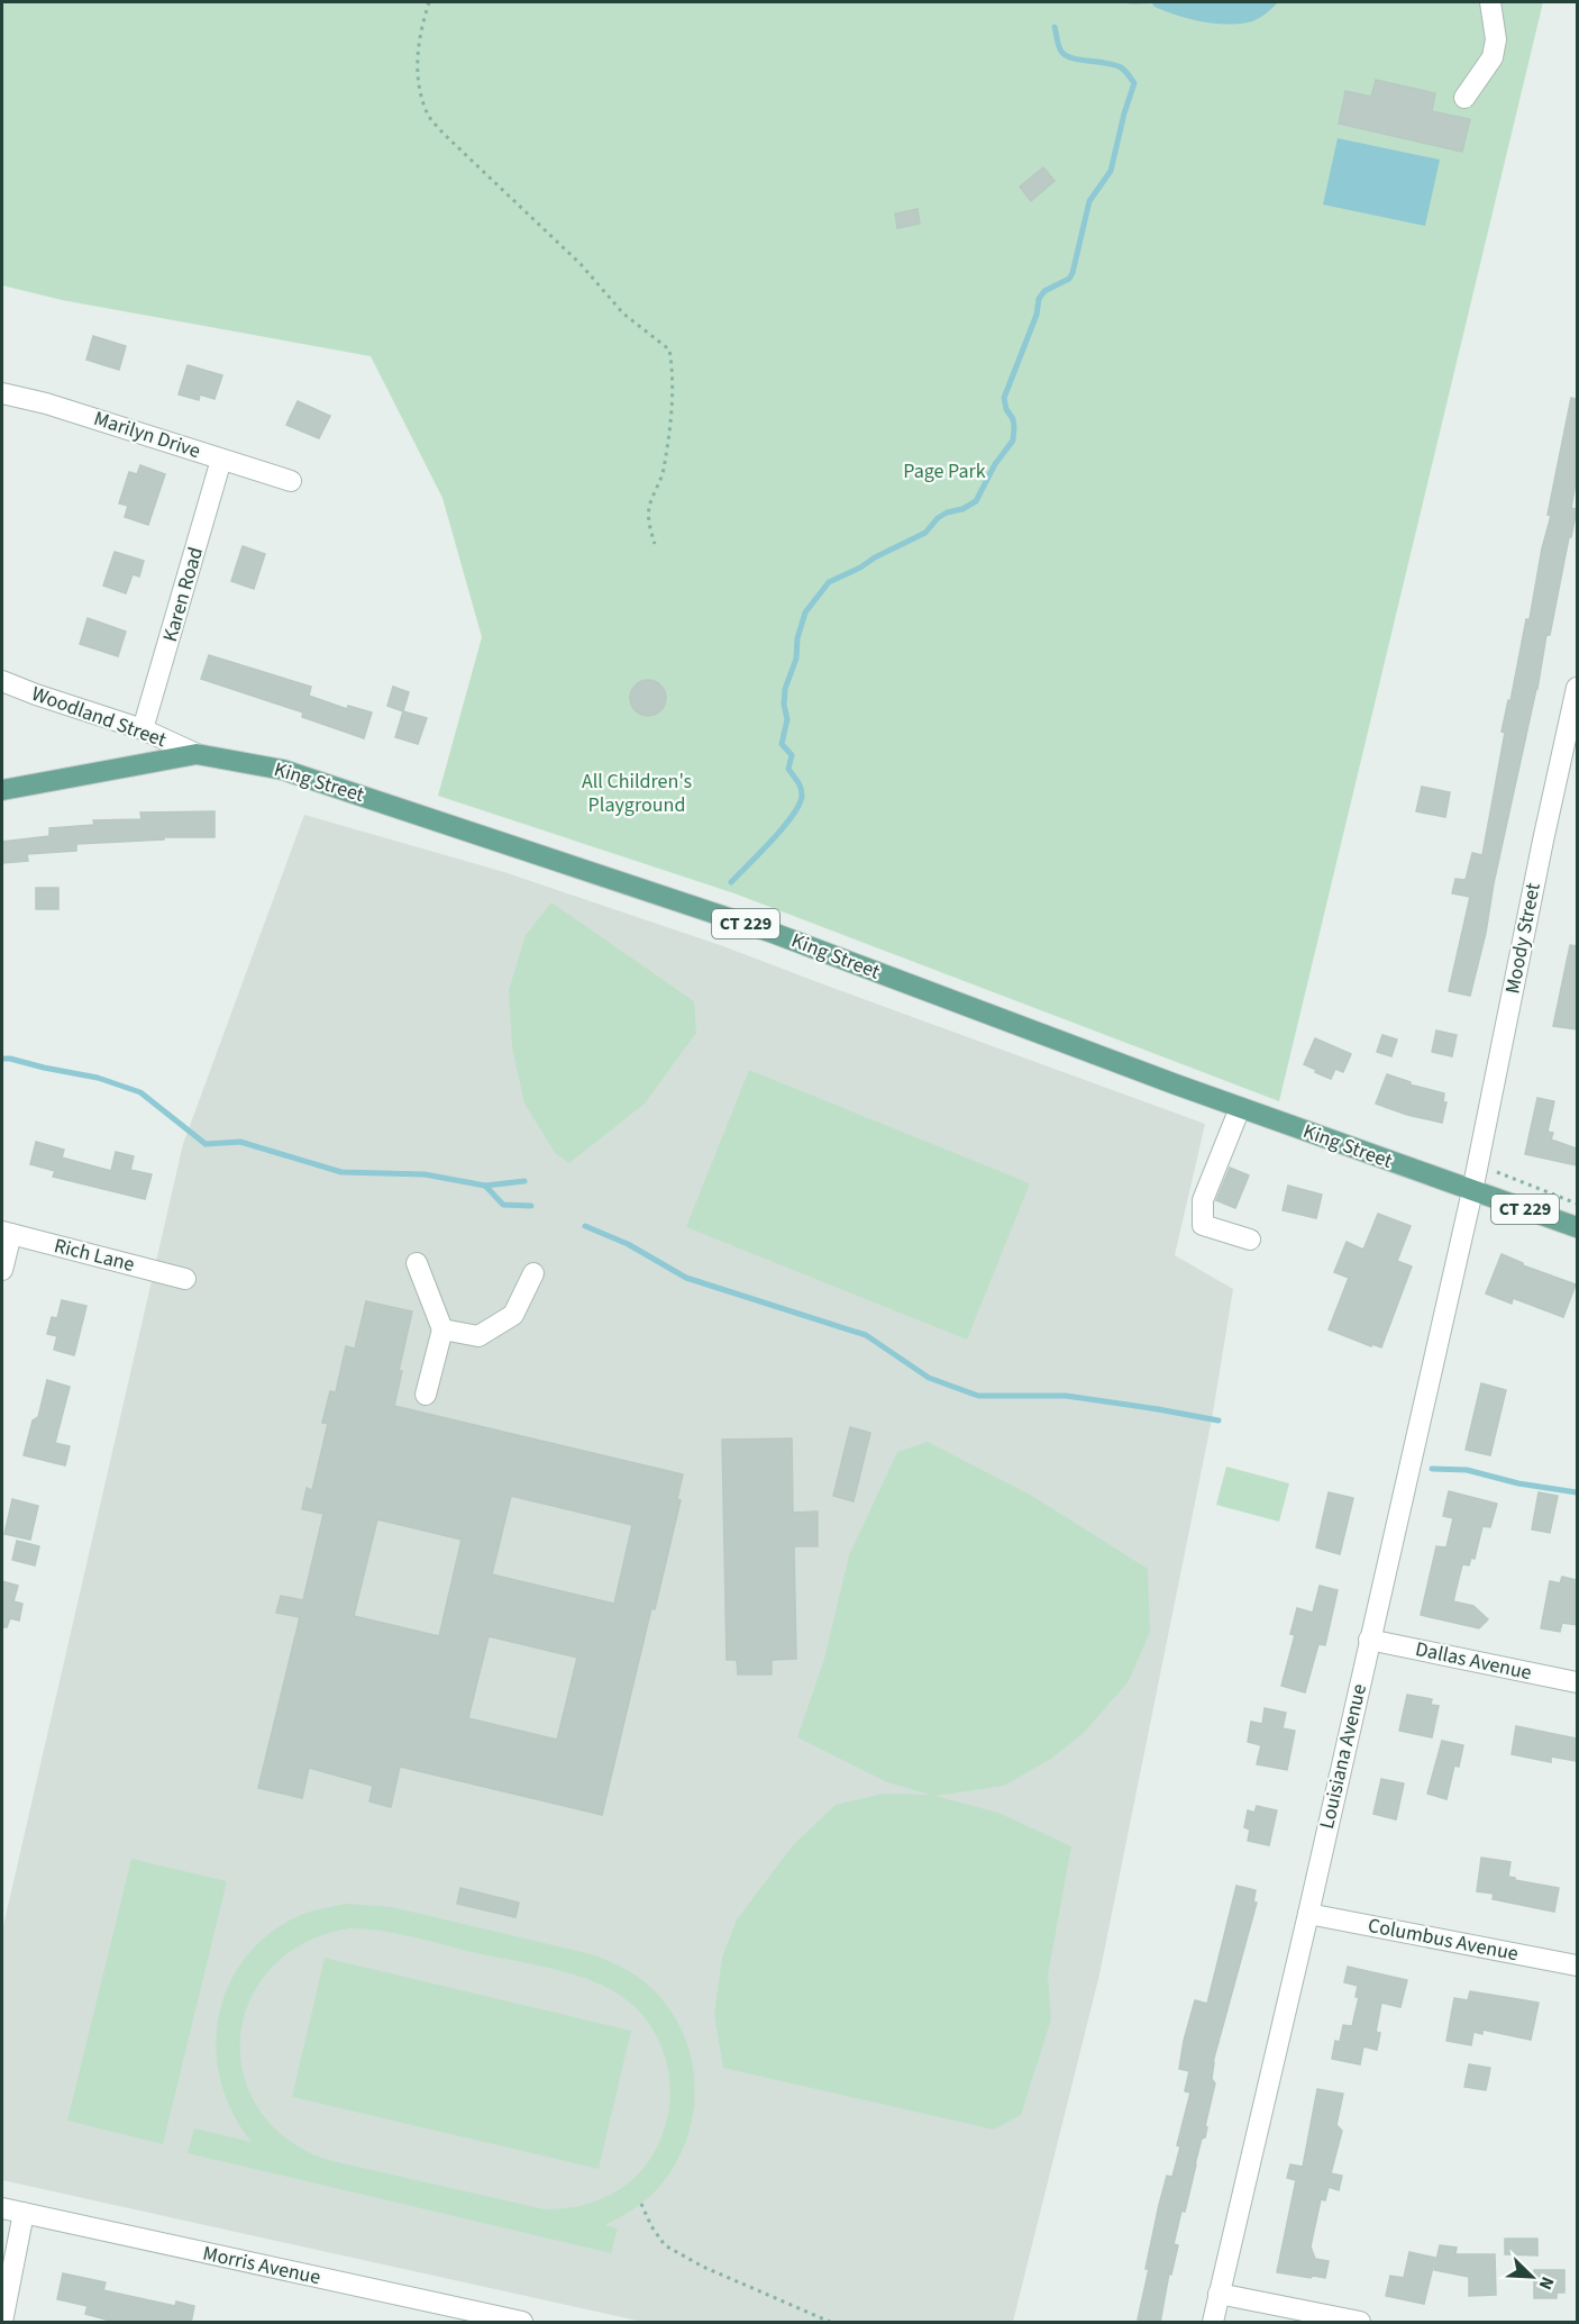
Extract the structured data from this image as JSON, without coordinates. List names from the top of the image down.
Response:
{
  "streets": {
    "main road": ["King Street", "CT 229"],
    "street": [
      "Marilyn Drive",
      "Karen Road",
      "Woodland Street",
      "Moody Street",
      "Rich Lane",
      "Dallas Avenue",
      "Louisiana Avenue",
      "Columbus Avenue",
      "Morris Avenue"
    ]
  },
  "crossings": [
    ["Marilyn Drive", "Karen Road"],
    ["Karen Road", "Woodland Street"],
    ["Woodland Street", "King Street"],
    ["King Street", "Moody Street"],
    ["King Street", "Louisiana Avenue"],
    ["Moody Street", "Louisiana Avenue"],
    ["Dallas Avenue", "Louisiana Avenue"],
    ["Louisiana Avenue", "Columbus Avenue"]
  ],
  "parks": ["Page Park", "All Children's Playground"],
  "north": "bottom right"
}
